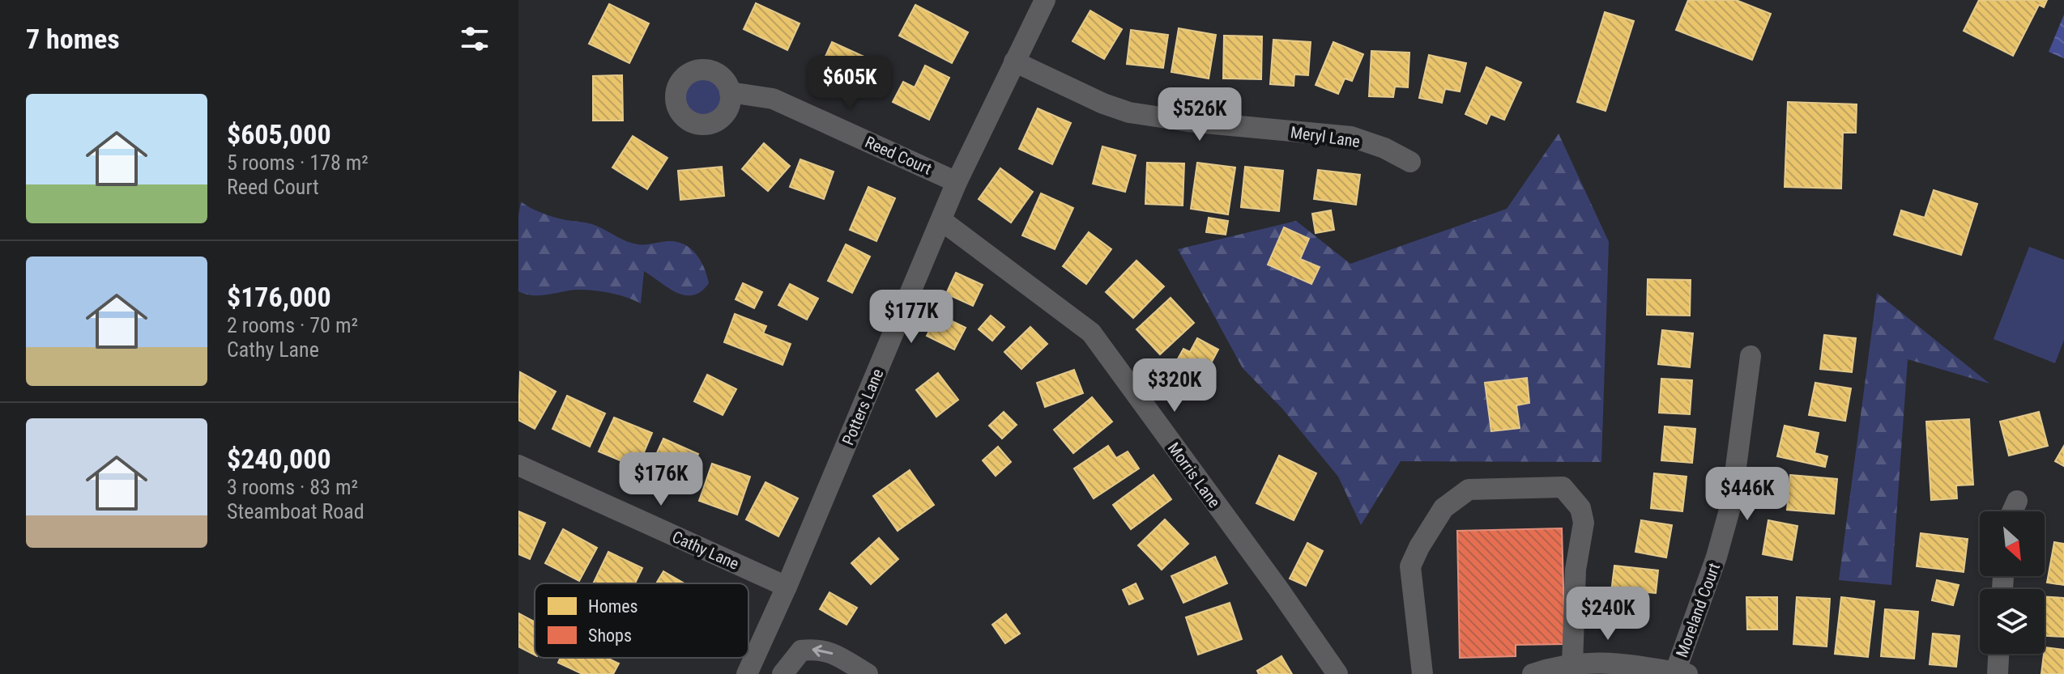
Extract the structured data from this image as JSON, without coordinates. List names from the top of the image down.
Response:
{
  "streets": {
    "street": [
      "Meryl Lane",
      "Reed Court",
      "Potters Lane",
      "Morris Lane",
      "Cathy Lane",
      "Moreland Court"
    ]
  },
  "crossings": [
    ["Meryl Lane", "Potters Lane"],
    ["Reed Court", "Potters Lane"],
    ["Potters Lane", "Morris Lane"],
    ["Potters Lane", "Cathy Lane"]
  ],
  "legend": ["Homes", "Shops"],
  "north": "bottom right",
  "page": {
    "heading": "7 homes",
    "price": [
      "$605K",
      "$526K",
      "$177K",
      "$320K",
      "$176K",
      "$446K",
      "$240K"
    ],
    "list": [
      {
        "name": "$605,000",
        "note": "5 rooms · 178 m² · Reed Court"
      },
      {
        "name": "$176,000",
        "note": "2 rooms · 70 m² · Cathy Lane"
      },
      {
        "name": "$240,000",
        "note": "3 rooms · 83 m² · Steamboat Road"
      }
    ]
  }
}
